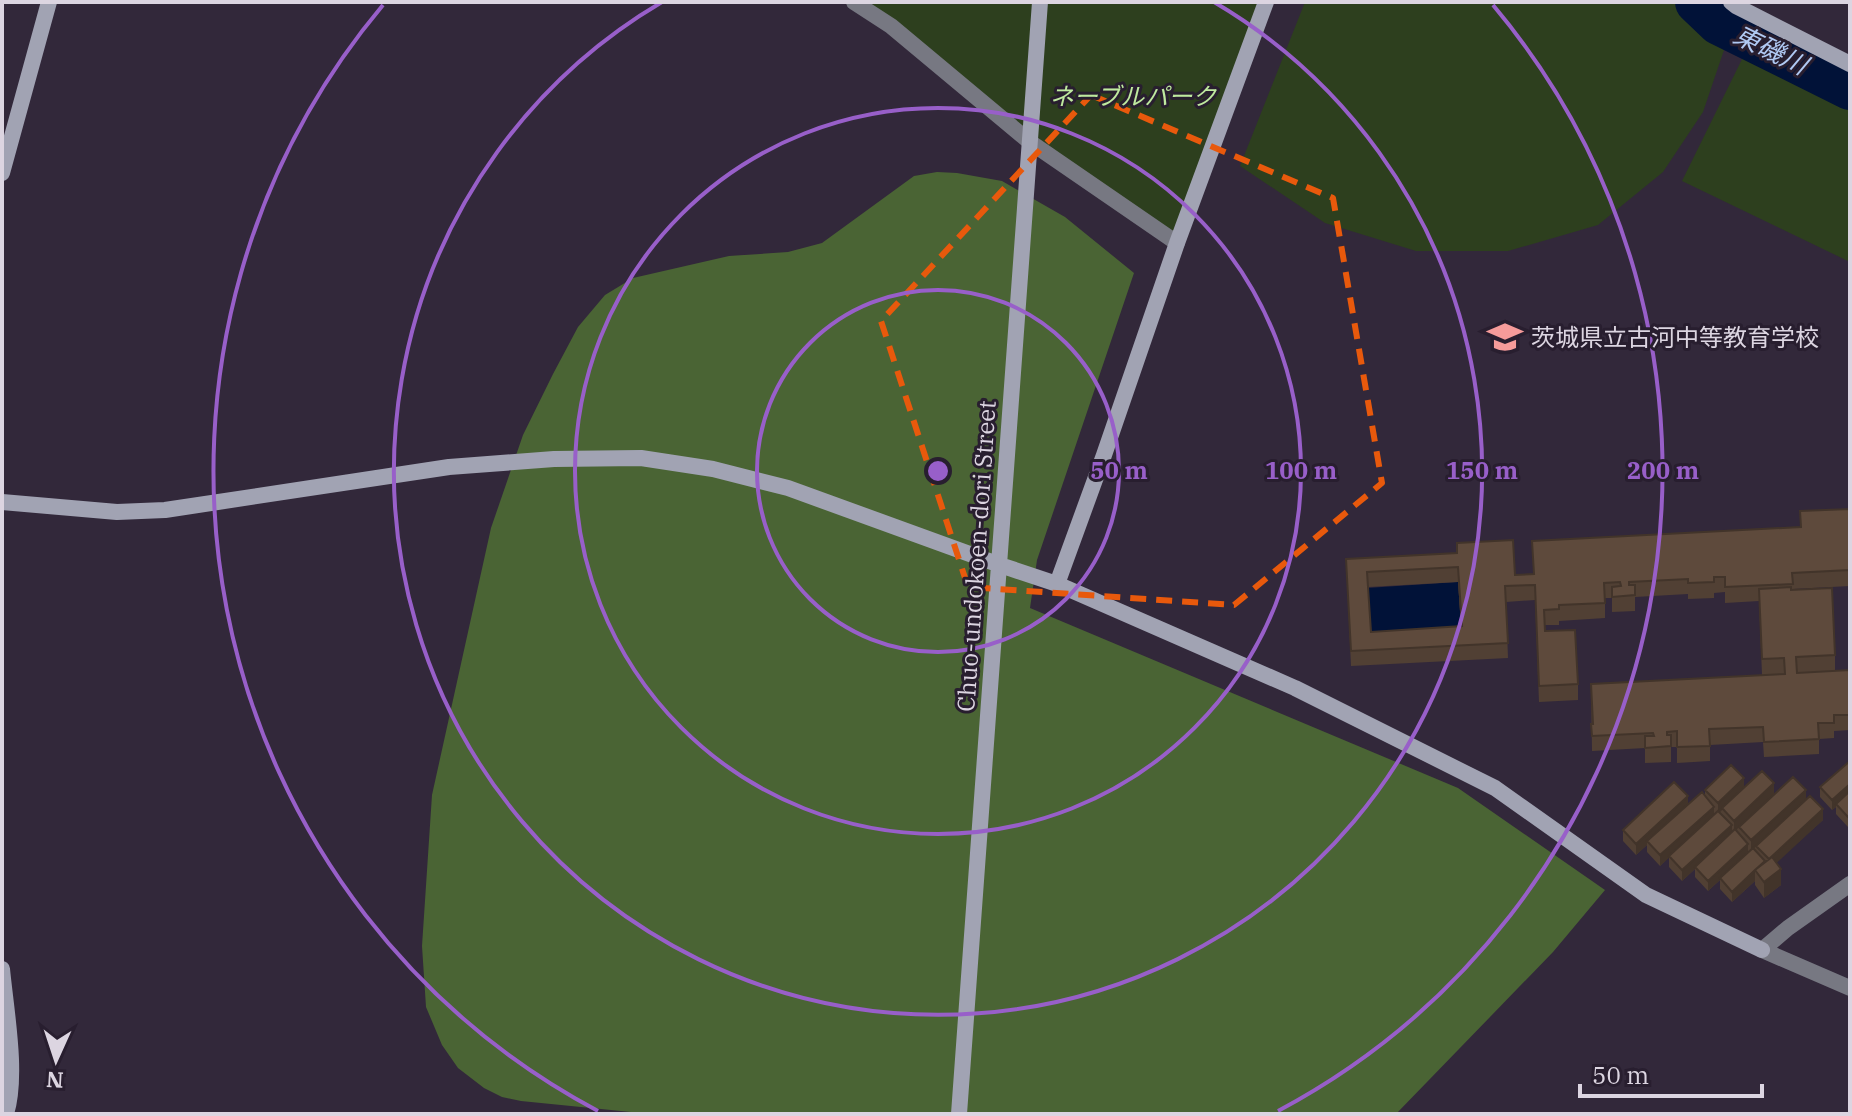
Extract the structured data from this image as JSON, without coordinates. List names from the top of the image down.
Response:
{
  "streets": {
    "street": ["Chuo-undokoen-dori Street"]
  },
  "water": ["東磯川"],
  "parks": ["ネーブルパーク"],
  "places": {
    "school or university": ["茨城県立古河中等教育学校"]
  },
  "scale_bar": "50 m",
  "north": "bottom",
  "rings": [
    "50 m",
    "100 m",
    "150 m",
    "200 m"
  ]
}
